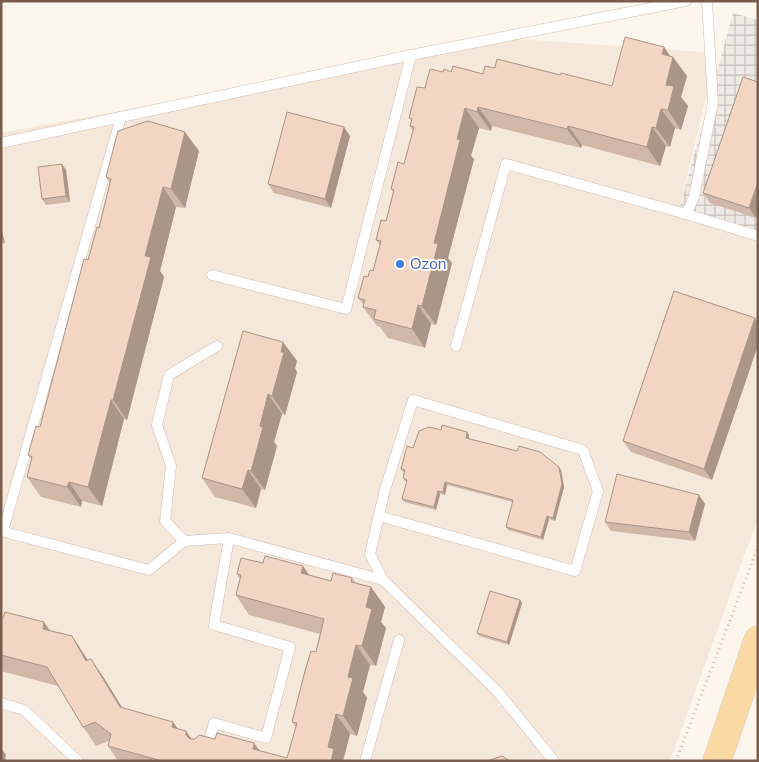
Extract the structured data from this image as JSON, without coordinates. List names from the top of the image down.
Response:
{
  "places": ["Ozon"]
}
